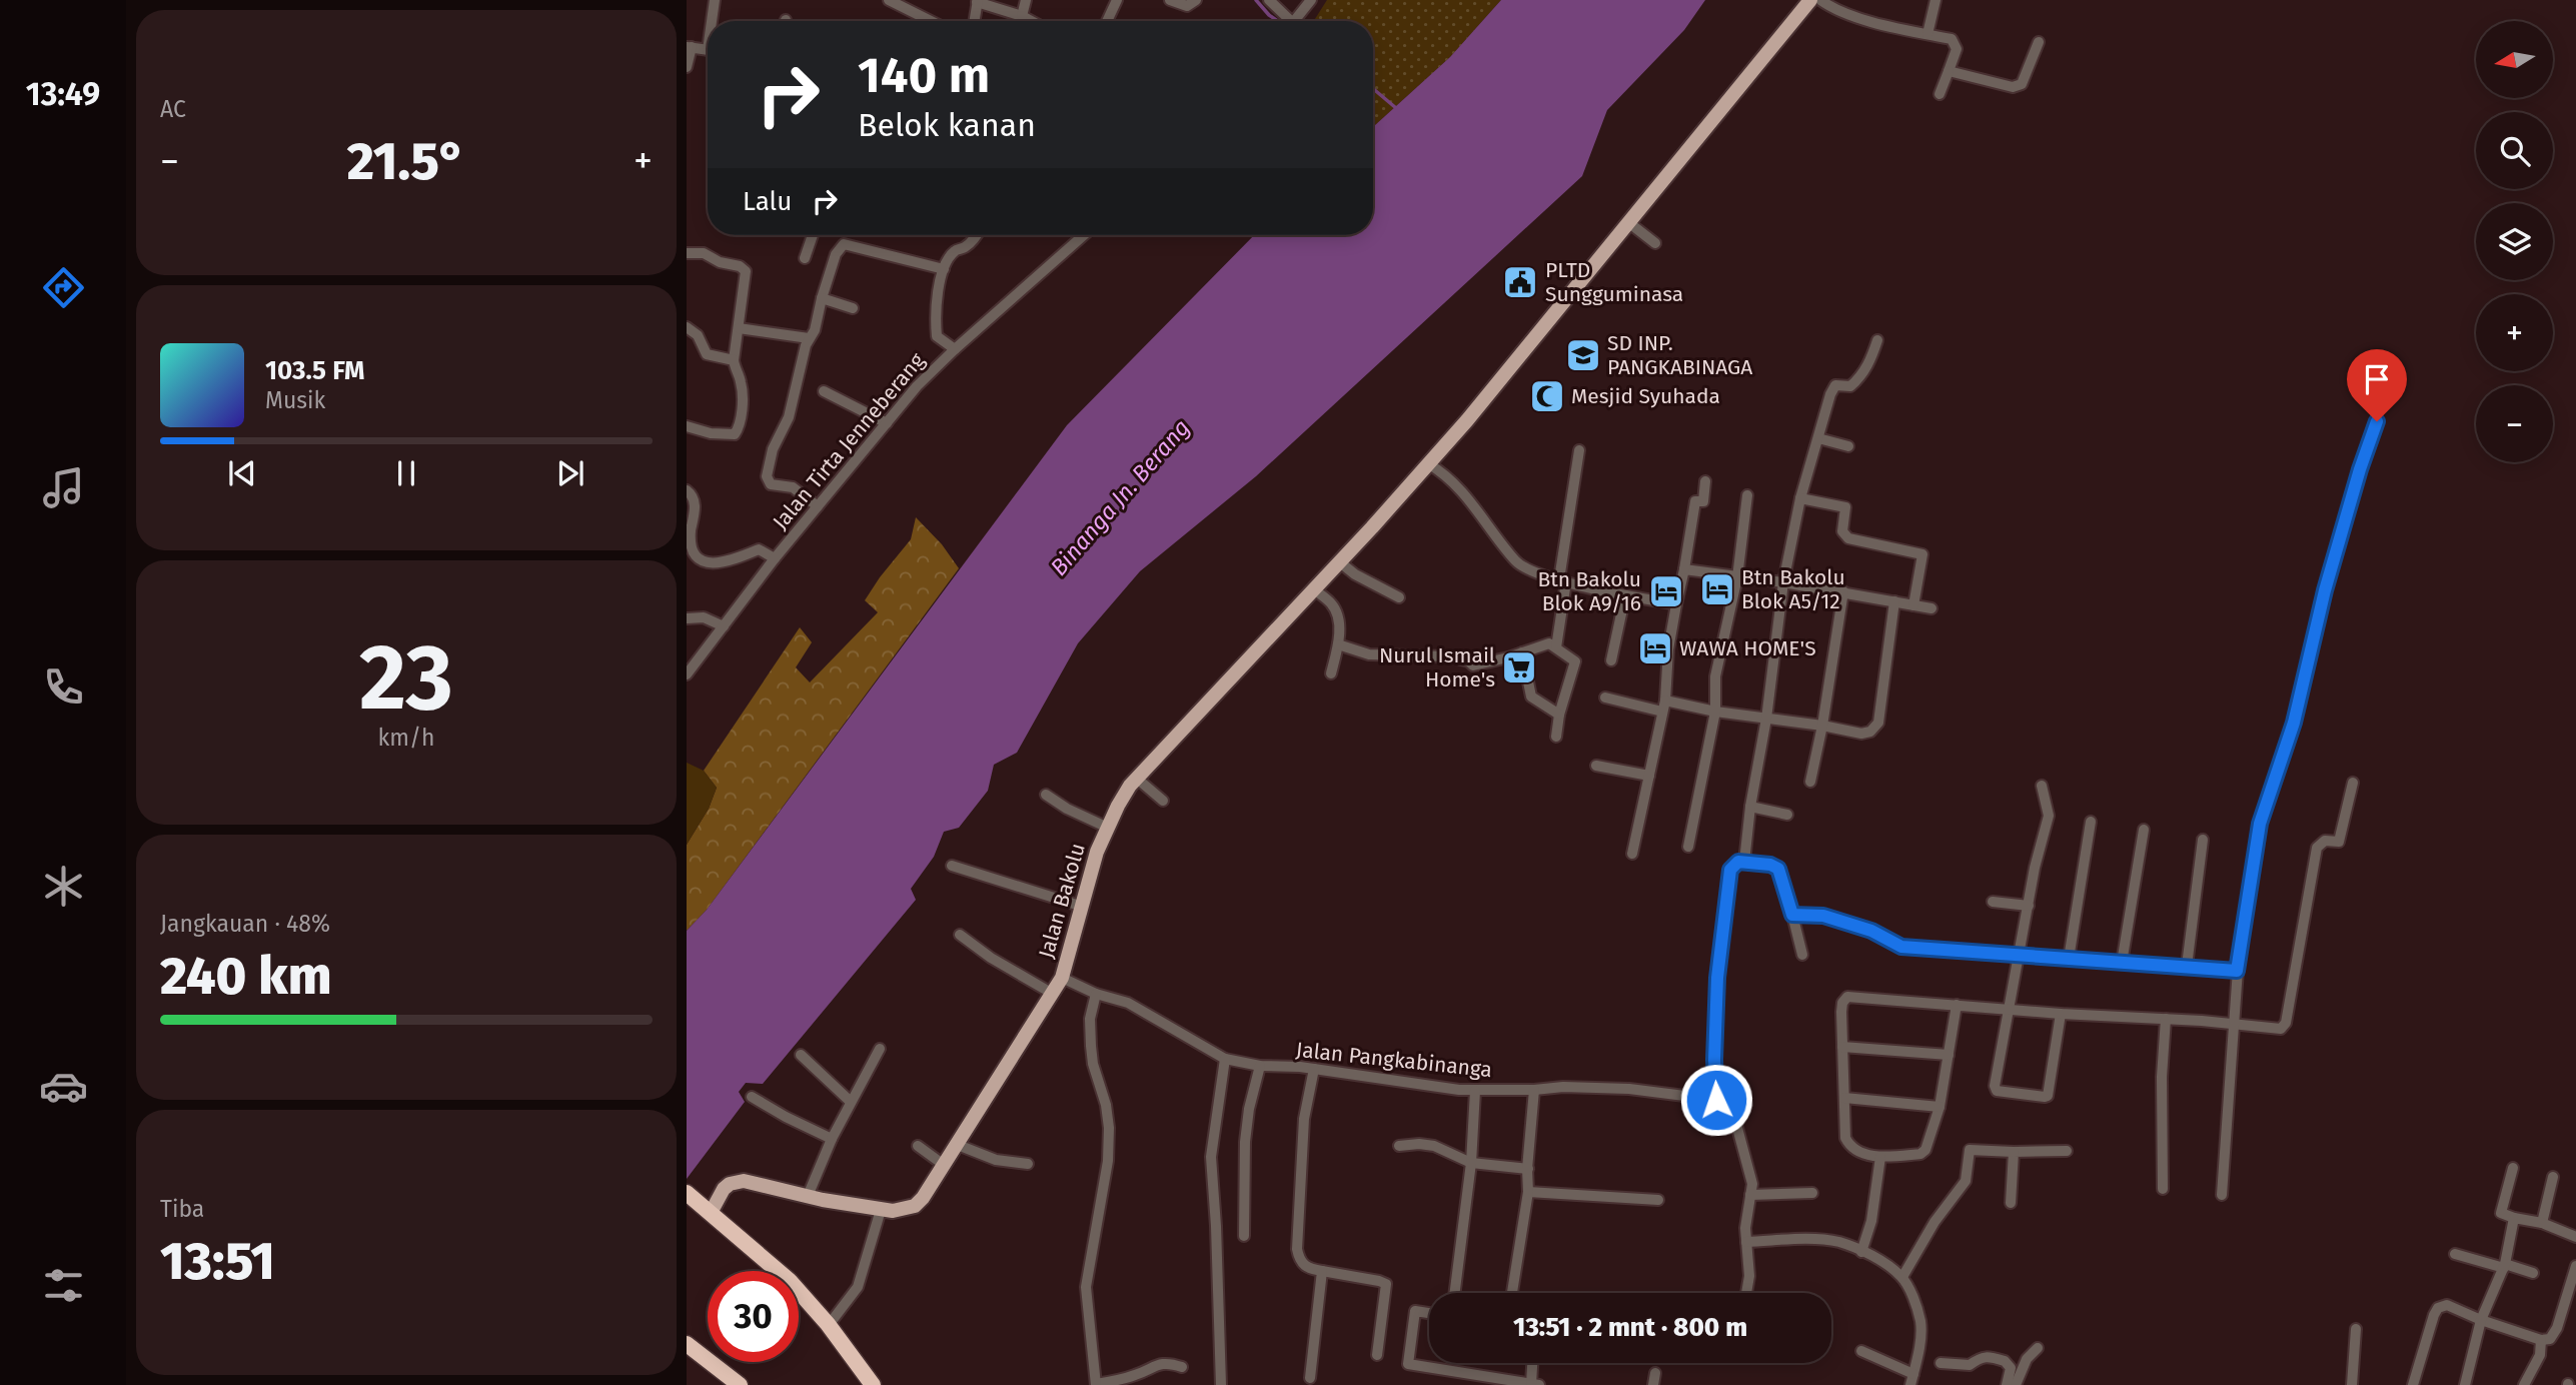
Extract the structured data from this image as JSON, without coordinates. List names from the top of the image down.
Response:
{
  "streets": {
    "main road": ["Jalan Bakolu"],
    "street": ["Jalan Tirta Jenneberang", "Jalan Pangkabinanga"]
  },
  "crossings": [
    ["Jalan Bakolu", "Jalan Pangkabinanga"]
  ],
  "water": ["Binanga Jn. Berang"],
  "places": {
    "public building": ["PLTD Sungguminasa"],
    "school or university": ["SD INP. PANGKABINAGA"],
    "mosque": ["Mesjid Syuhada"],
    "hotel": ["Btn Bakolu Blok A5/12", "Btn Bakolu Blok A9/16", "WAWA HOME'S"],
    "supermarket": ["Nurul Ismail Home's"]
  },
  "north": "left",
  "page": {
    "tabs": "13:49",
    "tile": [
      "AC",
      ["23", "km/h"],
      ["Jangkauan · 48%", "240 km"],
      ["Tiba", "13:51"]
    ],
    "map_buttons": ["+", "−"],
    "turn": ["140 m", "Belok kanan"],
    "heat": ["−", "21.5°", "+"],
    "then": "Lalu",
    "song": ["103.5 FM", "Musik"],
    "limit": "30",
    "trip": "13:51 · 2 mnt · 800 m"
  }
}
